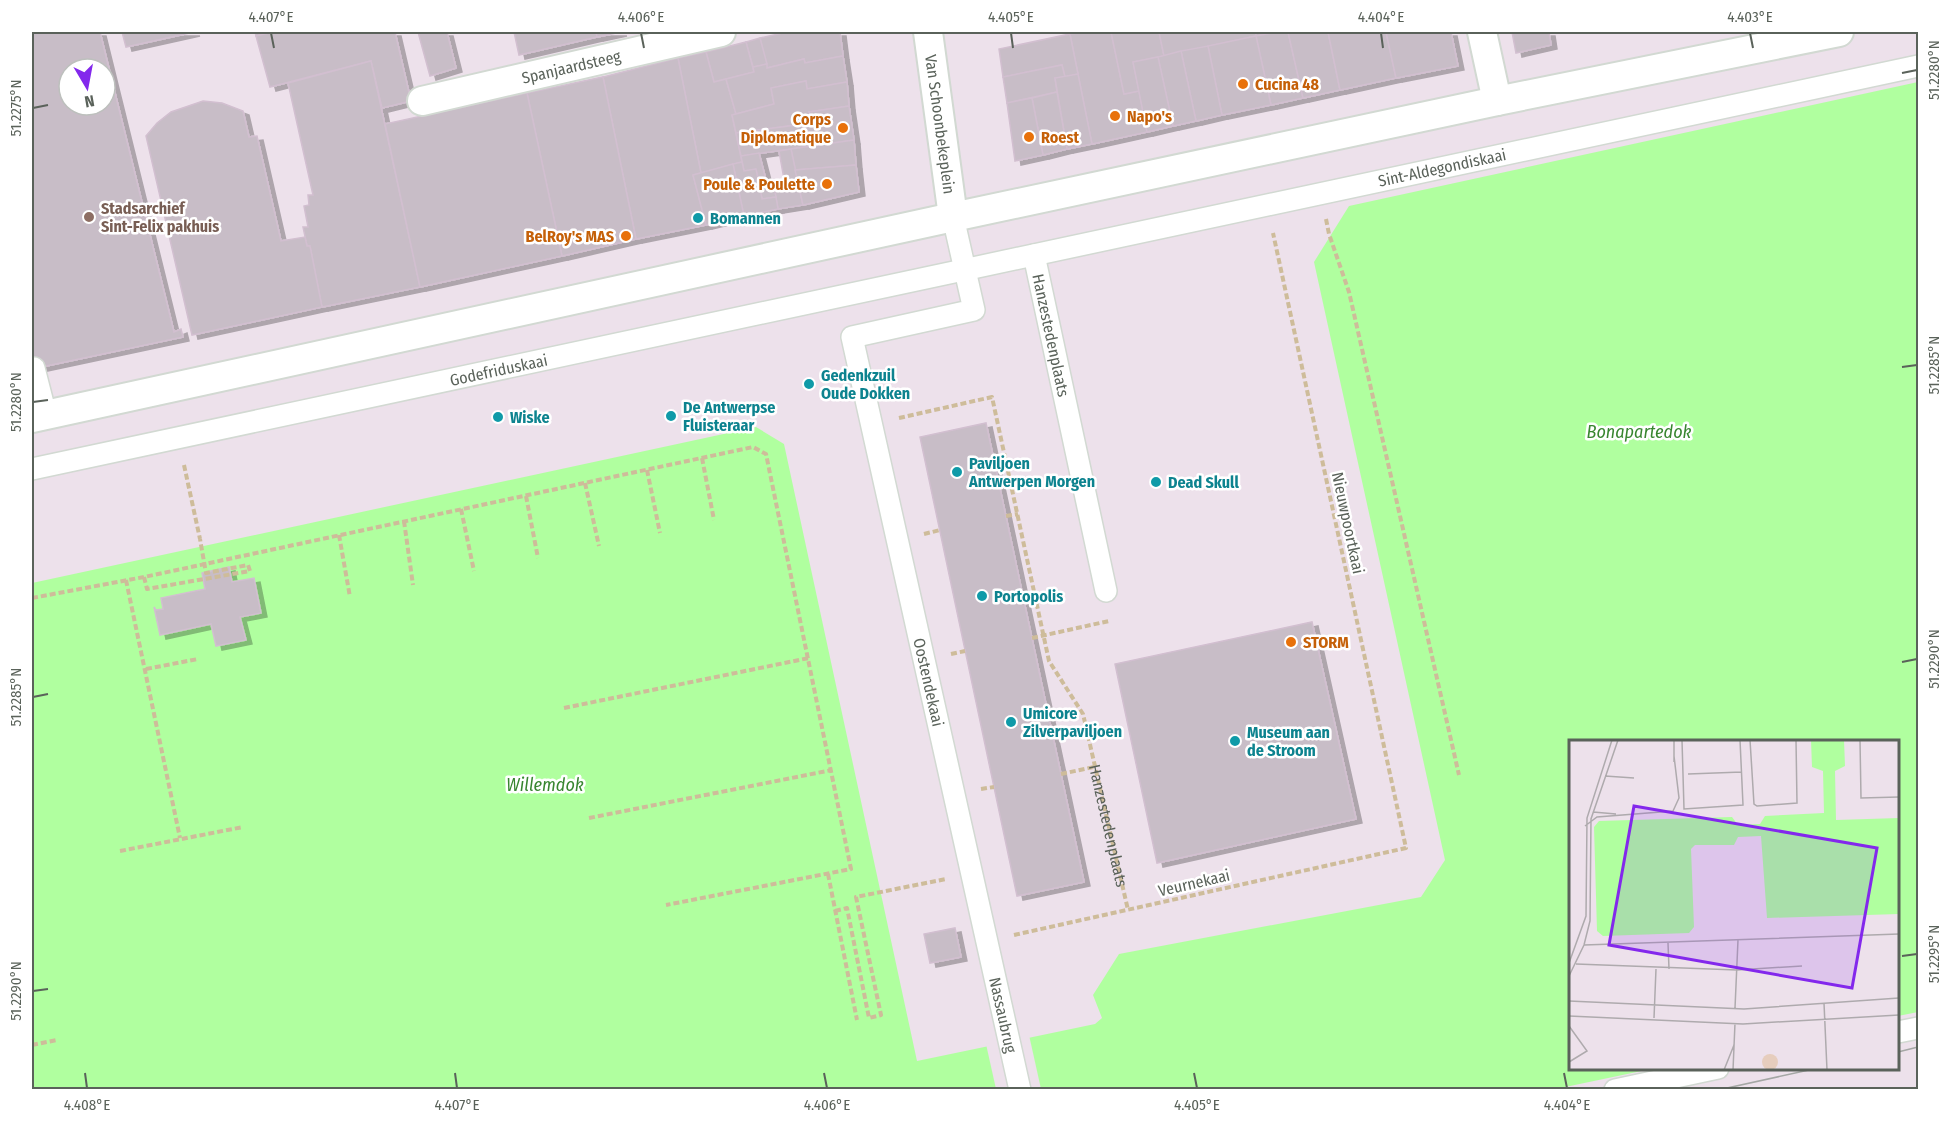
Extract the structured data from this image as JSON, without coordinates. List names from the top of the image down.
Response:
{
  "streets": {
    "street": [
      "Spanjaardsteeg",
      "Van Schoonbekeplein",
      "Sint-Aldegondiskaai",
      "Hanzestedenplaats",
      "Godefriduskaai",
      "Oostendekaai",
      "Nassaubrug"
    ],
    "path": ["Nieuwpoortkaai", "Veurnekaai"]
  },
  "crossings": [
    ["Sint-Aldegondiskaai", "Hanzestedenplaats"],
    ["Sint-Aldegondiskaai", "Godefriduskaai"],
    ["Sint-Aldegondiskaai", "Nieuwpoortkaai"],
    ["Hanzestedenplaats", "Oostendekaai"],
    ["Hanzestedenplaats", "Veurnekaai"],
    ["Nieuwpoortkaai", "Veurnekaai"],
    ["Oostendekaai", "Veurnekaai"],
    ["Oostendekaai", "Nassaubrug"],
    ["Veurnekaai", "Nassaubrug"]
  ],
  "water": ["Bonapartedok", "Willemdok"],
  "places": [
    "Cucina 48",
    "Napo's",
    "Corps Diplomatique",
    "Roest",
    "Poule & Poulette",
    "Stadsarchief Sint-Felix pakhuis",
    "Bomannen",
    "BelRoy's MAS",
    "Gedenkzuil Oude Dokken",
    "De Antwerpse Fluisteraar",
    "Wiske",
    "Paviljoen Antwerpen Morgen",
    "Dead Skull",
    "Portopolis",
    "STORM",
    "Umicore Zilverpaviljoen",
    "Museum aan de Stroom"
  ],
  "north": "bottom",
  "coordinates": [
    "4.407°E",
    "4.406°E",
    "4.405°E",
    "4.404°E",
    "4.403°E",
    "51.2280°N",
    "51.2275°N",
    "51.2285°N",
    "51.2290°N",
    "51.2295°N",
    "4.408°E"
  ]
}
